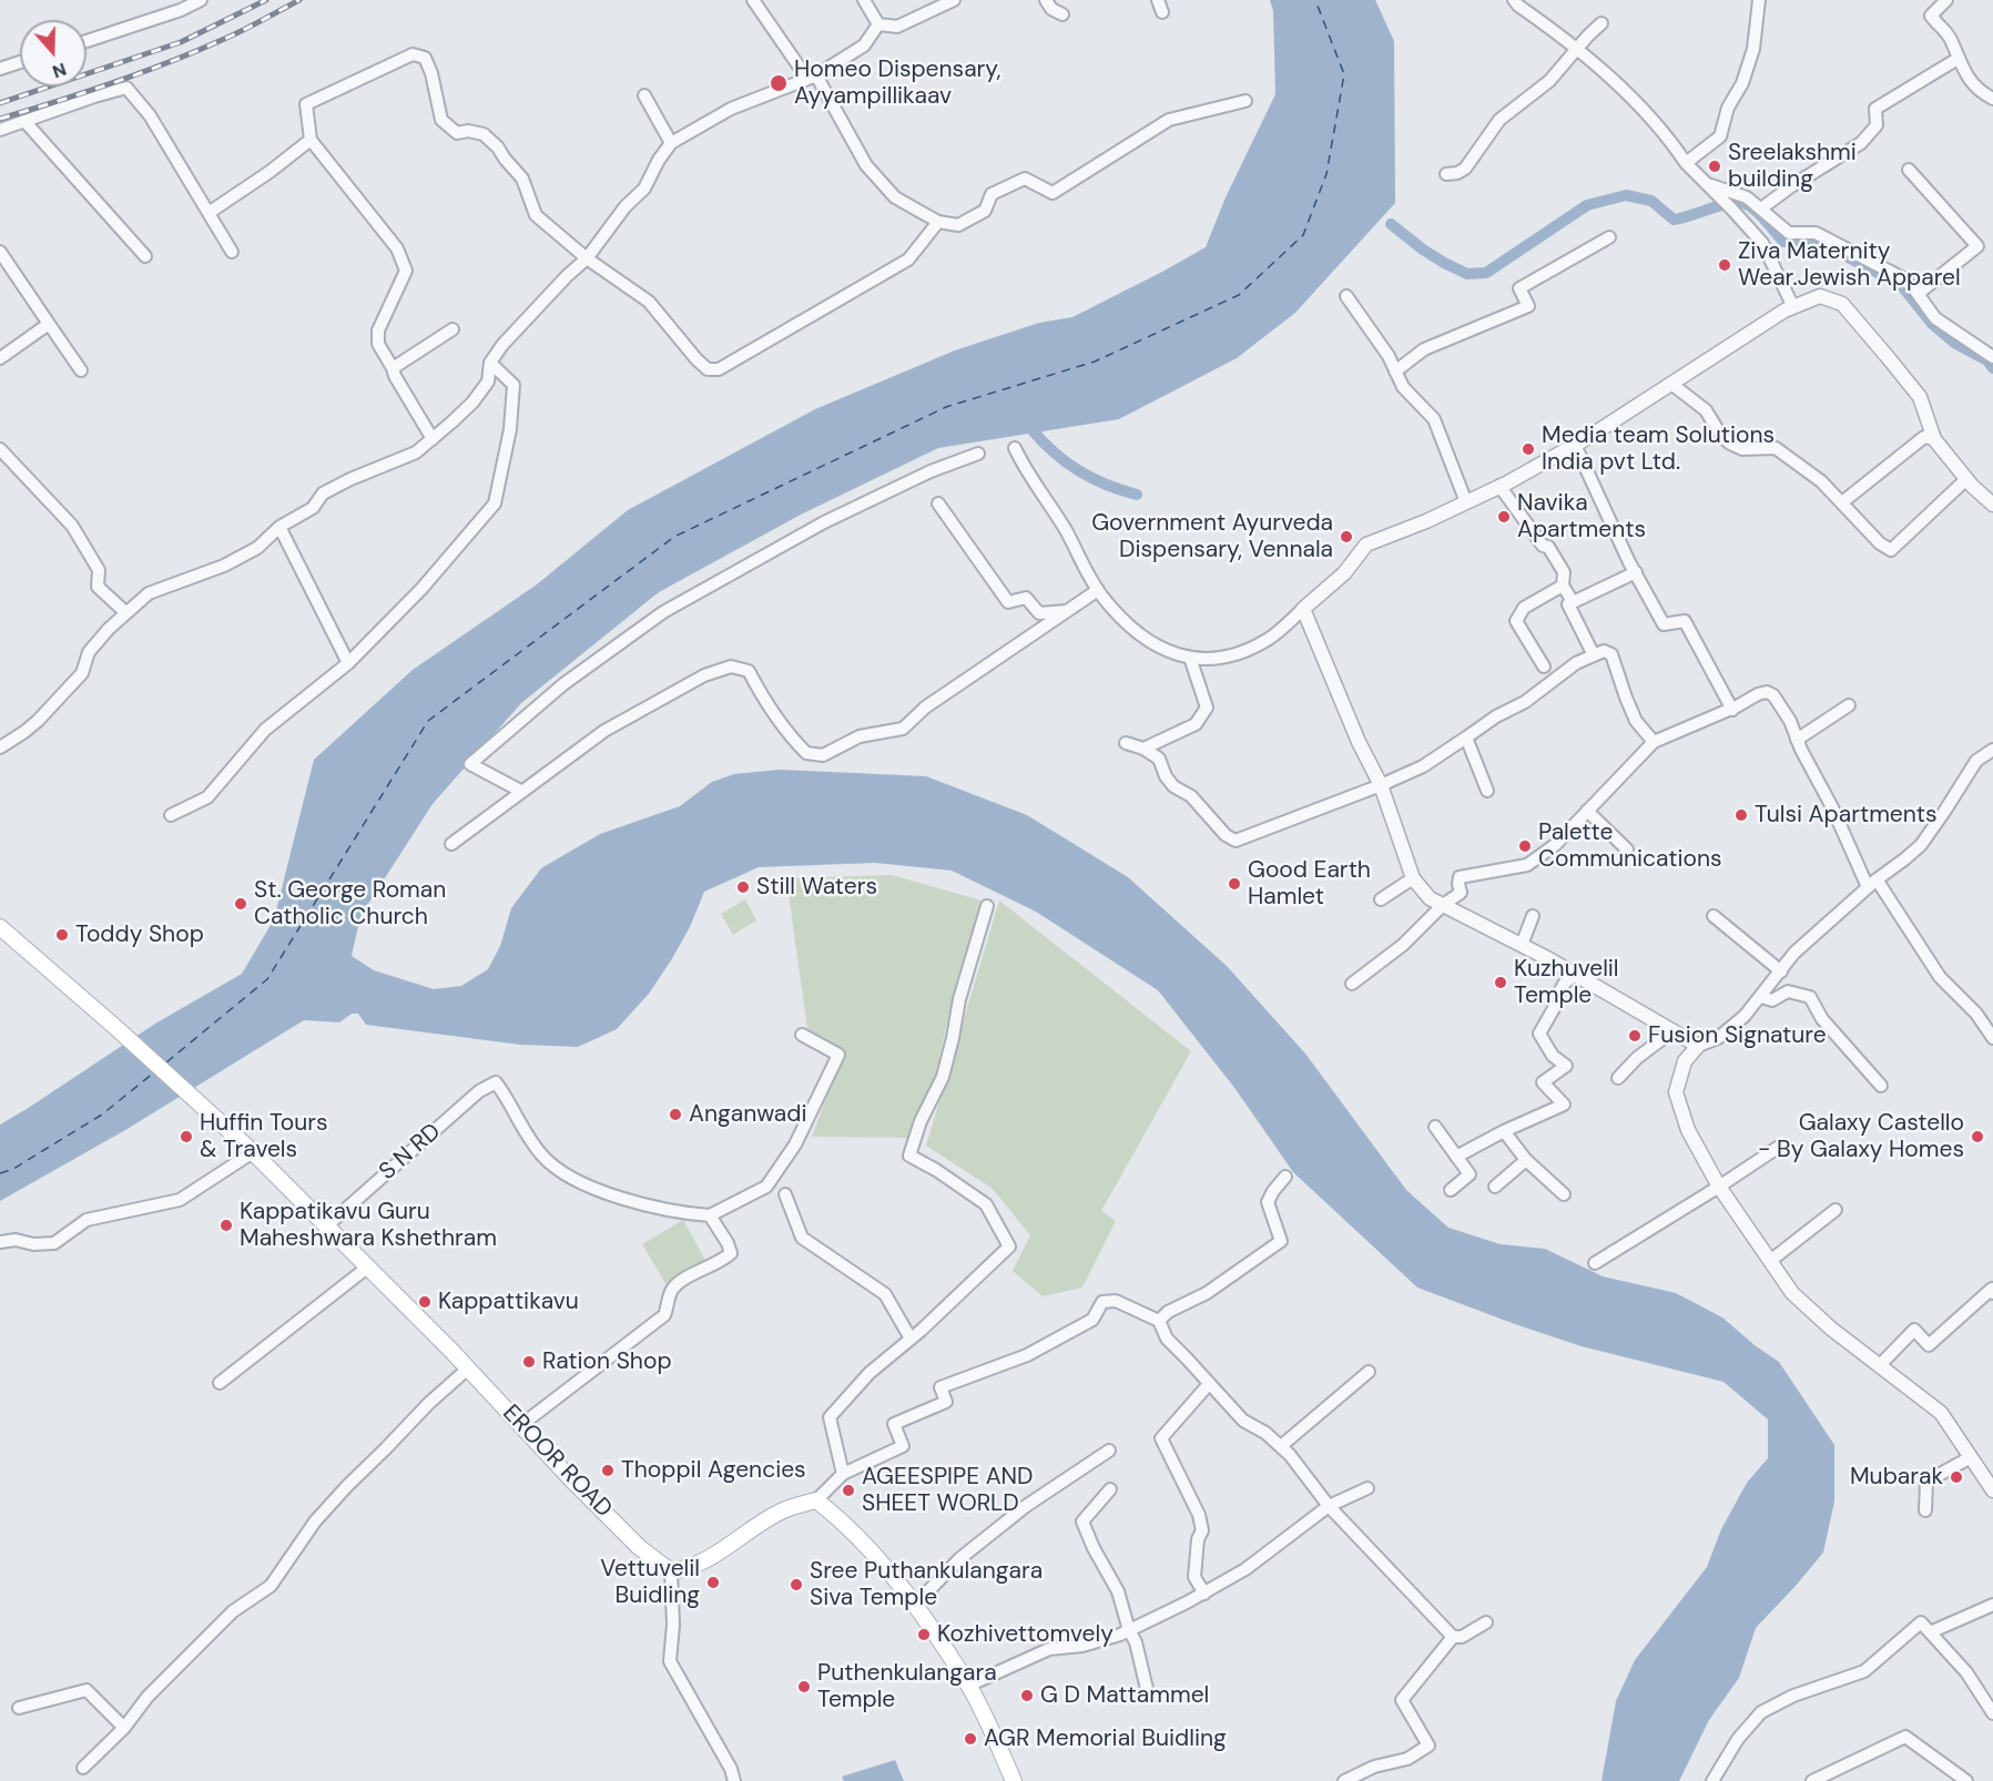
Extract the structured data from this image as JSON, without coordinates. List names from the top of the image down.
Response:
{
  "streets": {
    "main road": ["EROOR ROAD"],
    "street": ["S N RD"]
  },
  "crossings": [
    ["S N RD", "EROOR ROAD"]
  ],
  "places": [
    "Homeo Dispensary, Ayyampillikaav",
    "Sreelakshmi building",
    "Ziva Maternity Wear.Jewish Apparel",
    "Media team Solutions India pvt Ltd.",
    "Navika Apartments",
    "Government Ayurveda Dispensary, Vennala",
    "Tulsi Apartments",
    "Palette Communications",
    "Good Earth Hamlet",
    "Still Waters",
    "St. George Roman Catholic Church",
    "Toddy Shop",
    "Kuzhuvelil Temple",
    "Fusion Signature",
    "Anganwadi",
    "Huffin Tours & Travels",
    "Galaxy Castello - By Galaxy Homes",
    "Kappatikavu Guru Maheshwara Kshethram",
    "Kappattikavu",
    "Ration Shop",
    "Thoppil Agencies",
    "Mubarak",
    "AGEESPIPE AND SHEET WORLD",
    "Vettuvelil Buidling",
    "Sree Puthankulangara Siva Temple",
    "Kozhivettomvely",
    "Puthenkulangara Temple",
    "G D Mattammel",
    "AGR Memorial Buidling"
  ],
  "north": "bottom"
}
